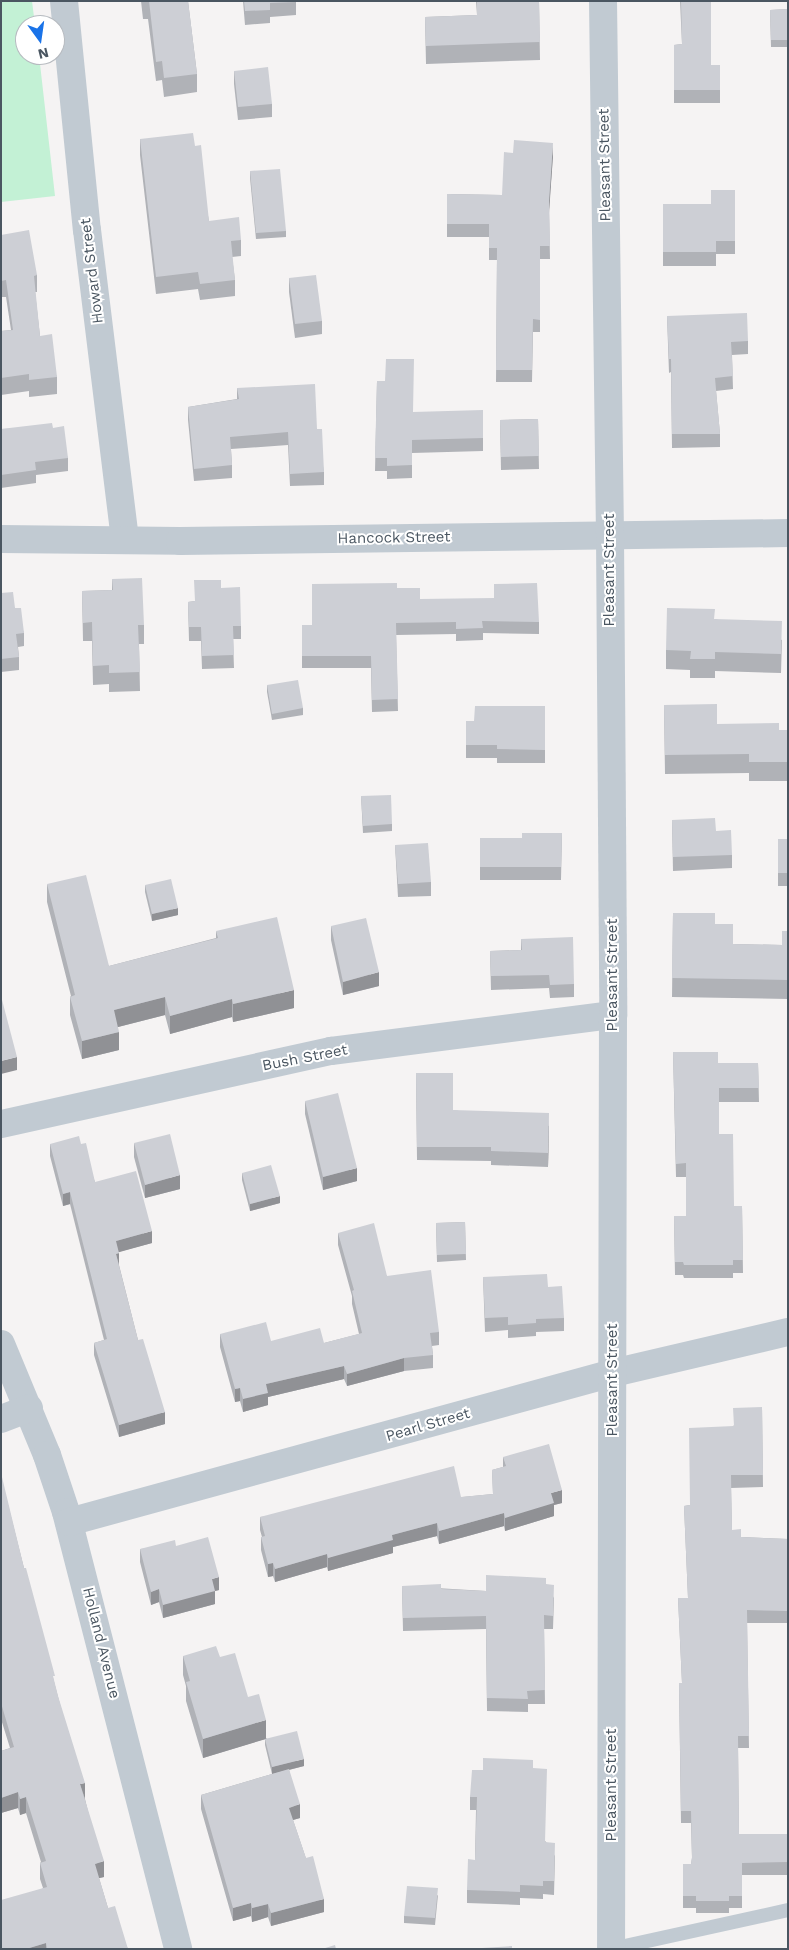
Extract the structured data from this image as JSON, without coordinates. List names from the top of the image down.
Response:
{
  "streets": {
    "street": [
      "Pleasant Street",
      "Howard Street",
      "Hancock Street",
      "Bush Street",
      "Pearl Street",
      "Holland Avenue"
    ]
  },
  "crossings": [
    ["Pleasant Street", "Hancock Street"],
    ["Pleasant Street", "Bush Street"],
    ["Pleasant Street", "Pearl Street"],
    ["Howard Street", "Hancock Street"],
    ["Pearl Street", "Holland Avenue"]
  ],
  "north": "bottom"
}
